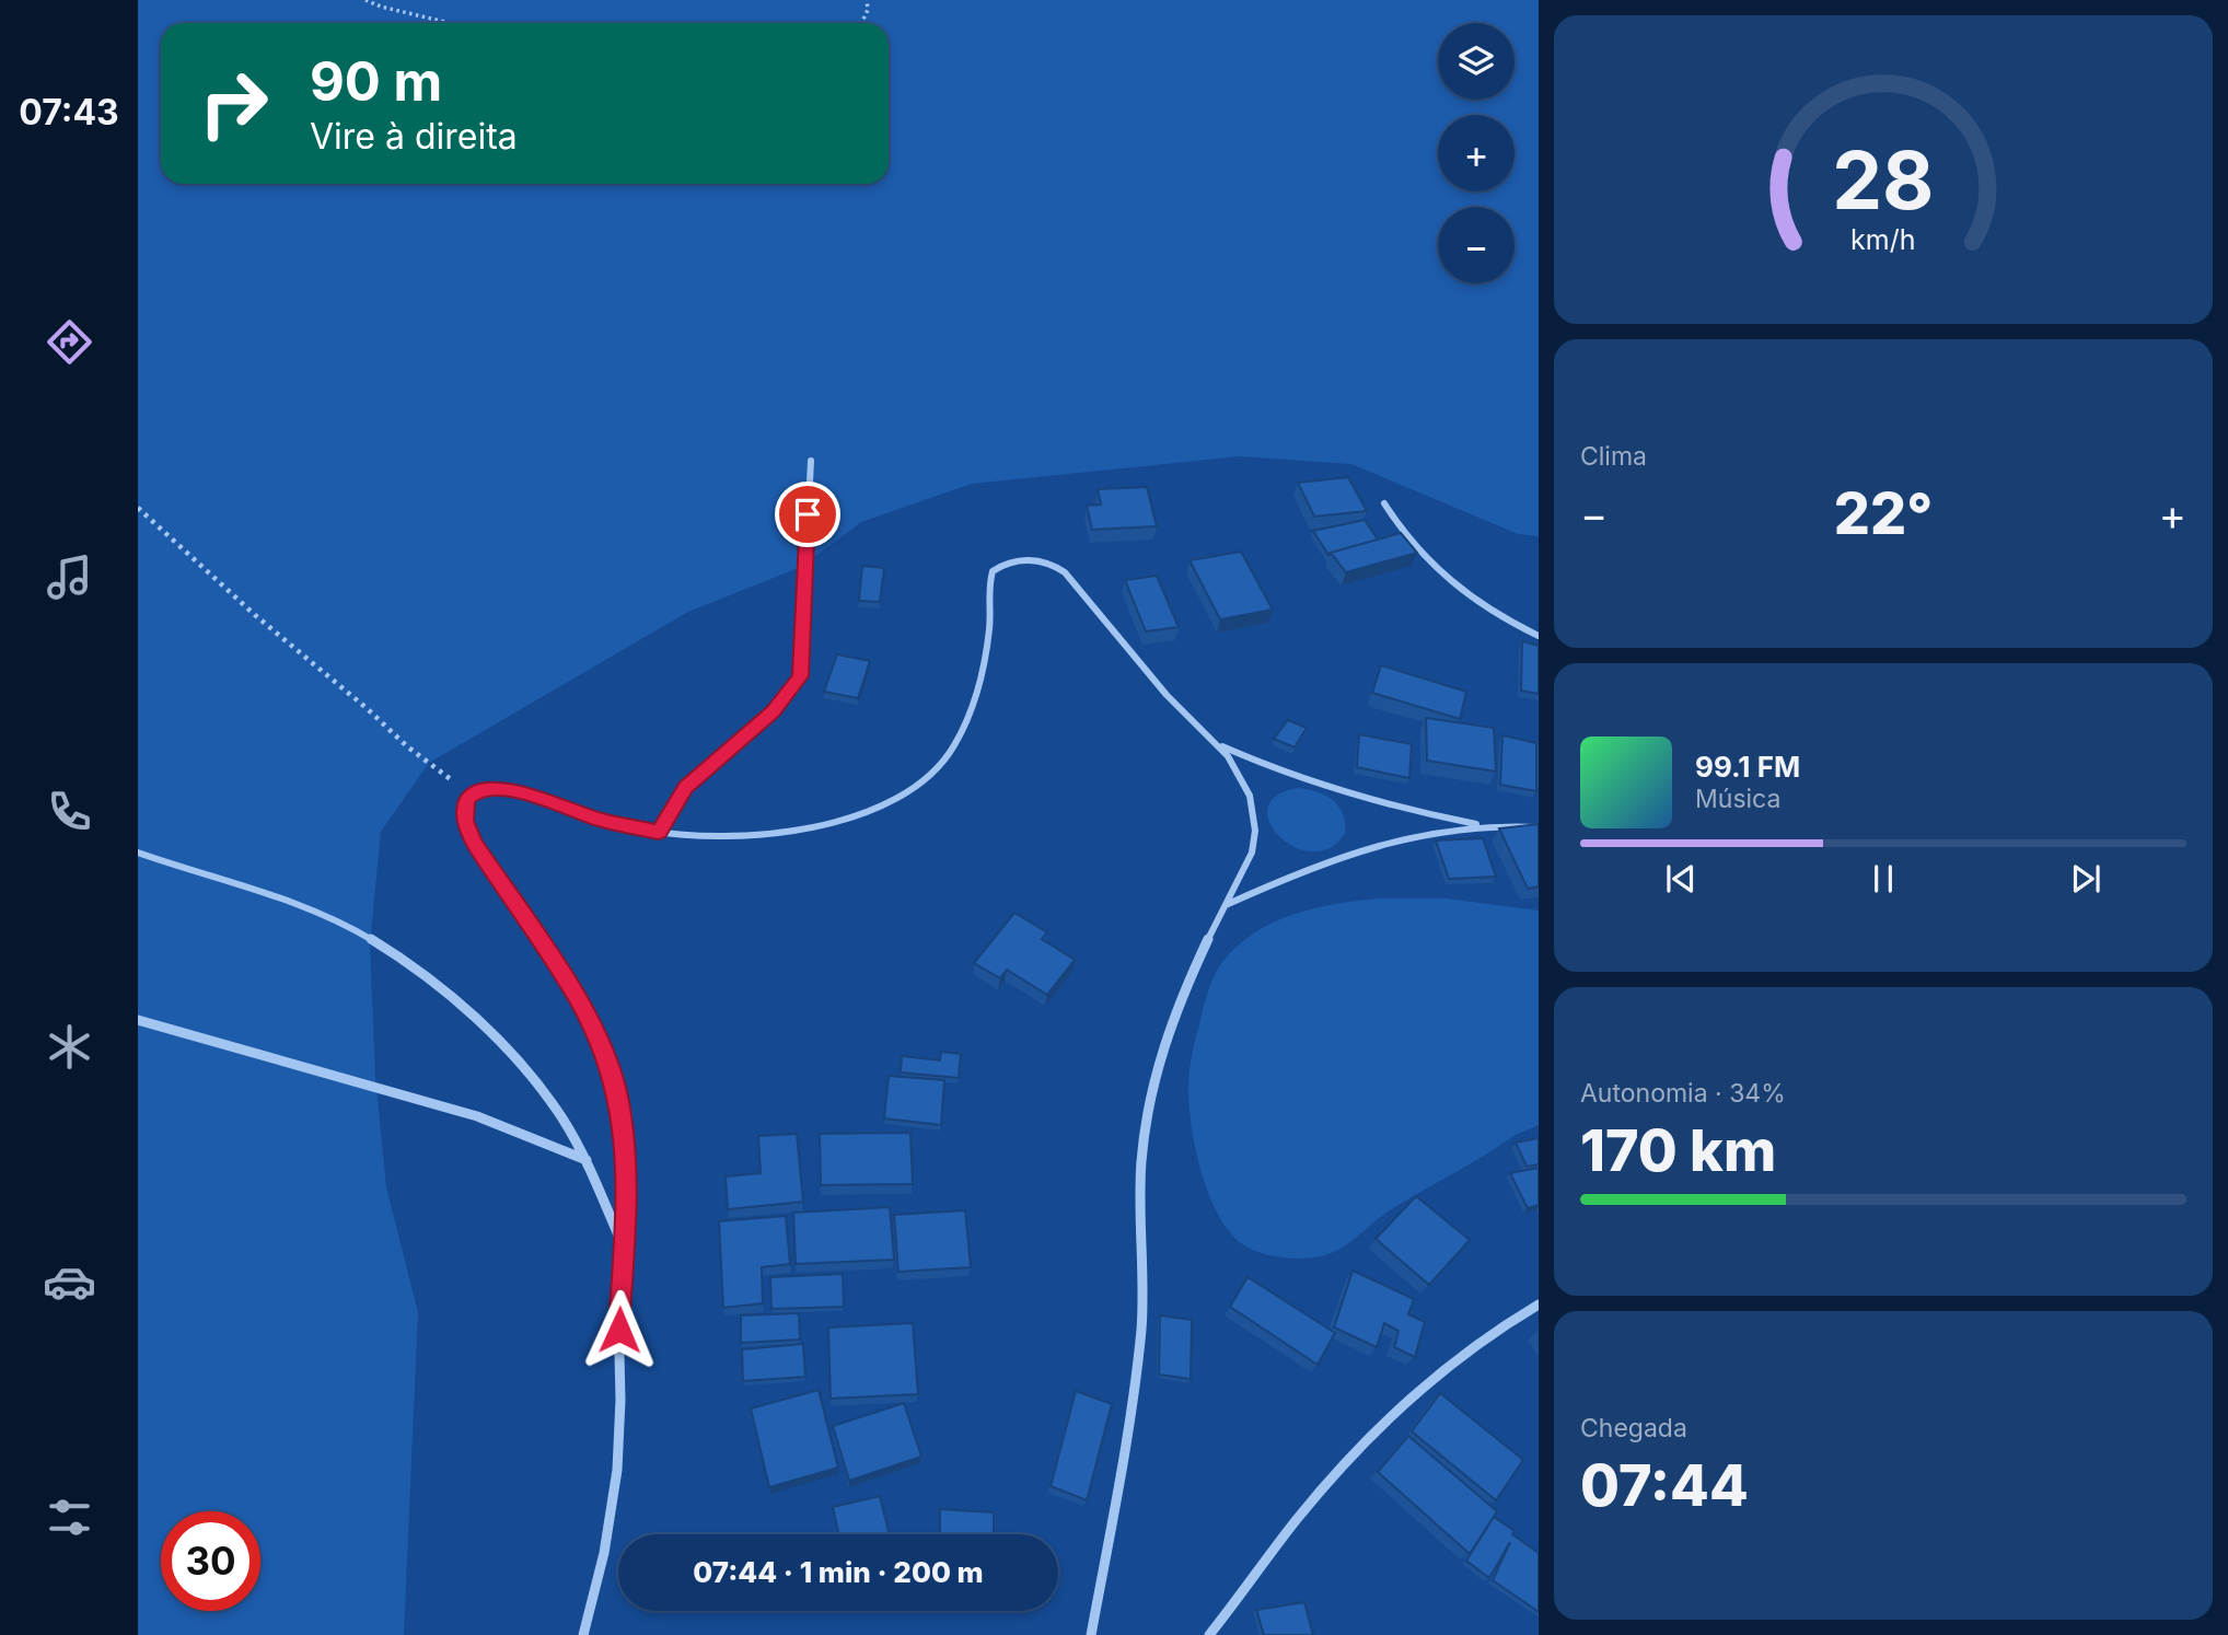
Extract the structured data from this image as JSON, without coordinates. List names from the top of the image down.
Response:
{
  "page": {
    "tabs": "07:43",
    "map_buttons": ["+", "−"],
    "turn": ["90 m", "Vire à direita"],
    "tile": [
      "Clima",
      ["Autonomia · 34%", "170 km"],
      ["Chegada", "07:44"]
    ],
    "heat": ["−", "22°", "+"],
    "song": ["99.1 FM", "Música"],
    "limit": "30",
    "trip": "07:44 · 1 min · 200 m",
    "gauge": ["28", "km/h"]
  }
}
